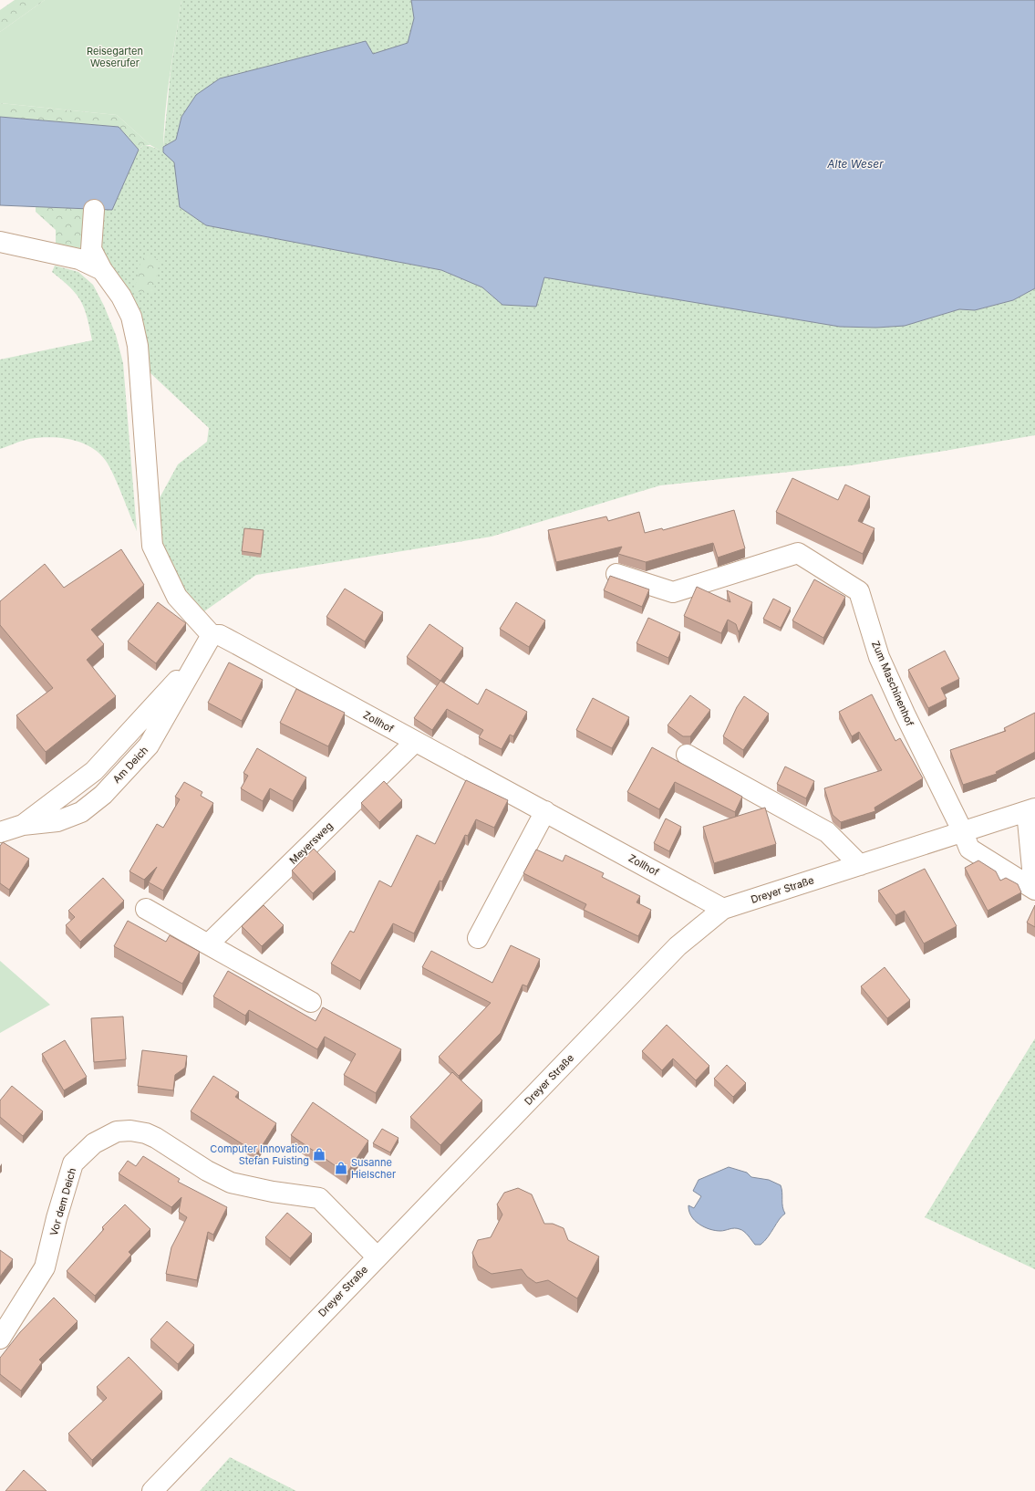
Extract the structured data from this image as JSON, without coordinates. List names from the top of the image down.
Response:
{
  "streets": {
    "street": [
      "Zum Maschinenhof",
      "Zollhof",
      "Am Deich",
      "Meyersweg",
      "Dreyer Straße",
      "Vor dem Deich"
    ]
  },
  "crossings": [
    ["Zum Maschinenhof", "Dreyer Straße"],
    ["Zollhof", "Am Deich"],
    ["Zollhof", "Meyersweg"],
    ["Zollhof", "Dreyer Straße"],
    ["Dreyer Straße", "Vor dem Deich"]
  ],
  "water": ["Alte Weser"],
  "parks": ["Reisegarten Weserufer"],
  "places": {
    "shop": ["Computer Innovation Stefan Fuisting", "Susanne Hielscher"]
  }
}
